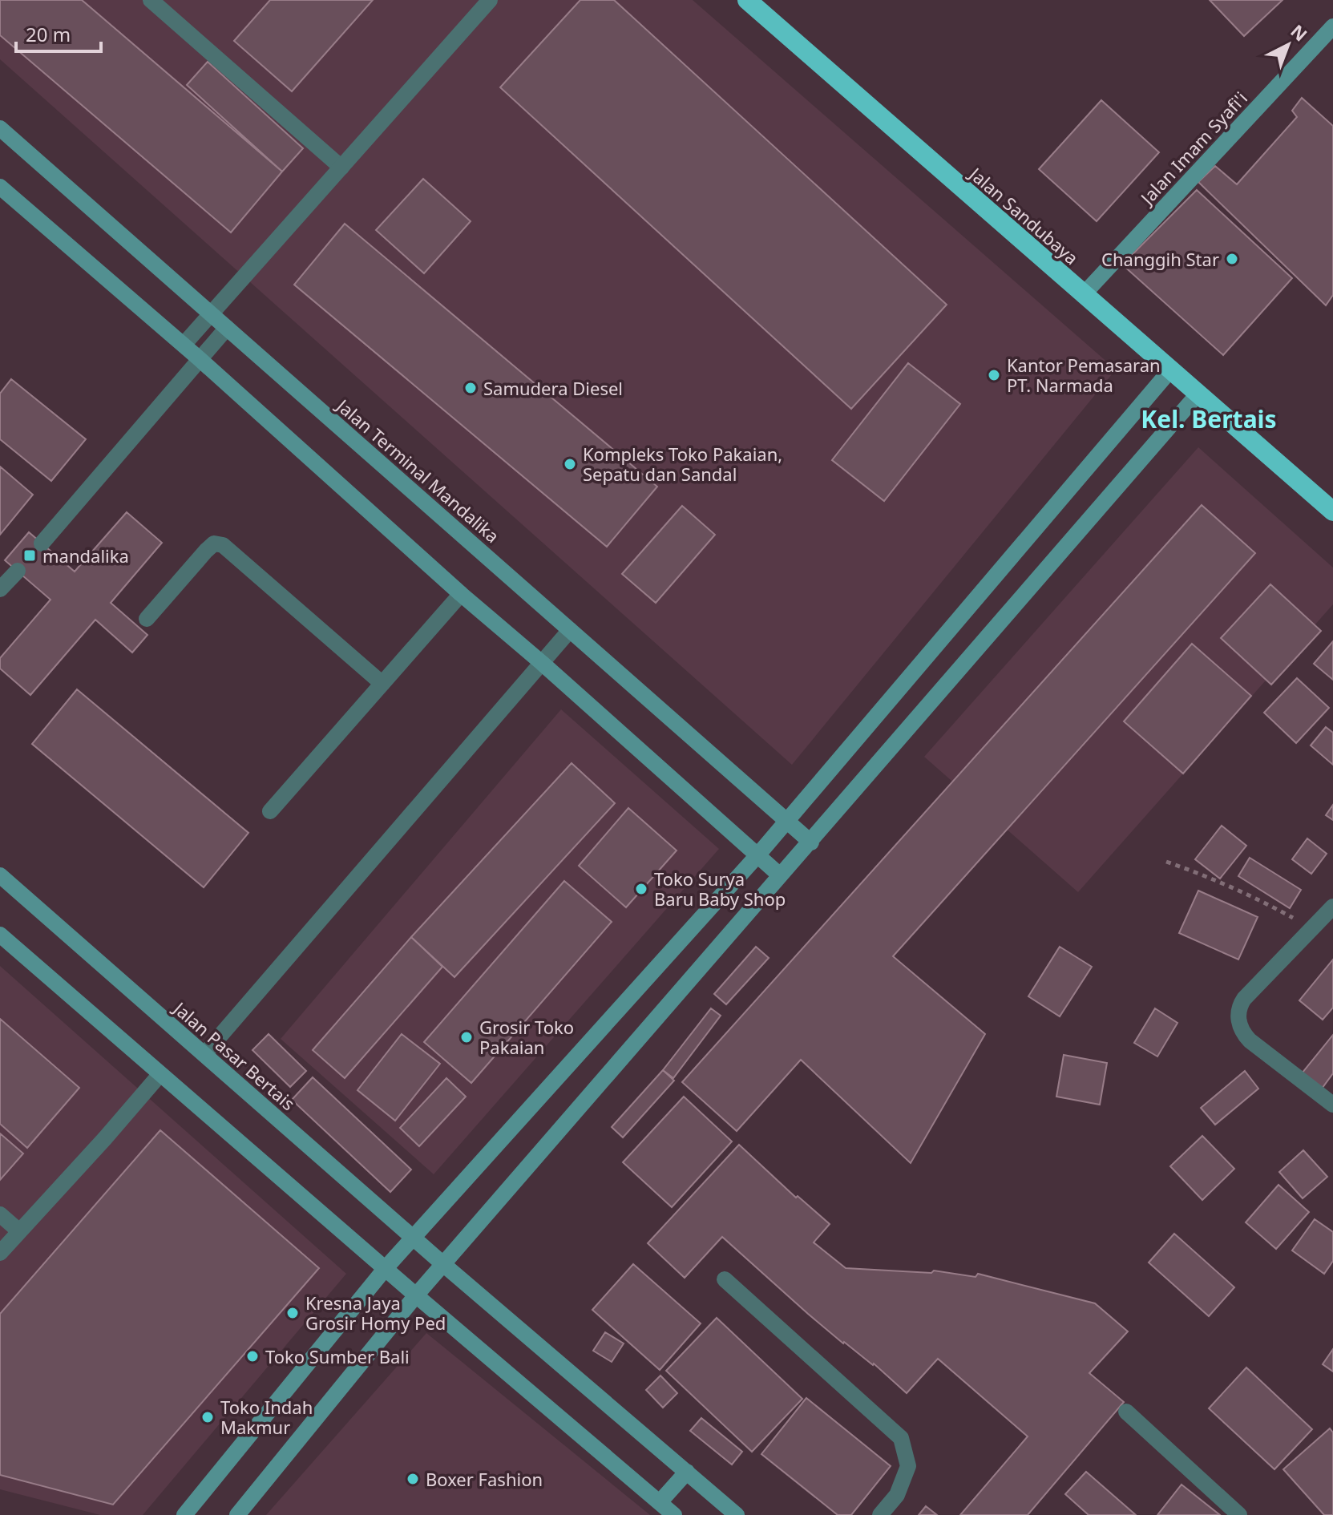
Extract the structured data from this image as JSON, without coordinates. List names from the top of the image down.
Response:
{
  "streets": {
    "highway": ["Jalan Sandubaya"],
    "street": ["Jalan Imam Syafi'i", "Jalan Terminal Mandalika", "Jalan Pasar Bertais"]
  },
  "crossings": [
    ["Jalan Imam Syafi'i", "Jalan Sandubaya"]
  ],
  "districts": ["Kel. Bertais"],
  "places": {
    "other": [
      "Changgih Star",
      "Kantor Pemasaran PT. Narmada",
      "Samudera Diesel",
      "Kompleks Toko Pakaian, Sepatu dan Sandal",
      "Toko Surya Baru Baby Shop",
      "Grosir Toko Pakaian",
      "Kresna Jaya Grosir Homy Ped",
      "Toko Sumber Bali",
      "Toko Indah Makmur",
      "Boxer Fashion"
    ],
    "transit": ["mandalika"]
  },
  "scale_bar": "20 m",
  "north": "top right"
}
